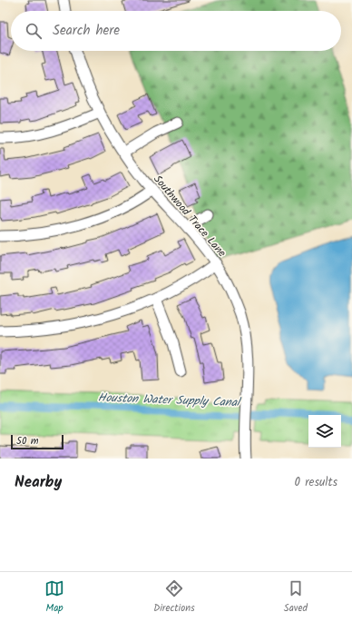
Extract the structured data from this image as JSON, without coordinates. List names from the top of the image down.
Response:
{
  "streets": {
    "street": ["Southwood Trace Lane"]
  },
  "water": ["Houston Water Supply Canal"],
  "scale_bar": "50 m",
  "page": {
    "search": "Search here",
    "scale": "50 m",
    "heading": ["Nearby", "0 results"],
    "nav": ["Map", "Directions", "Saved"]
  }
}
